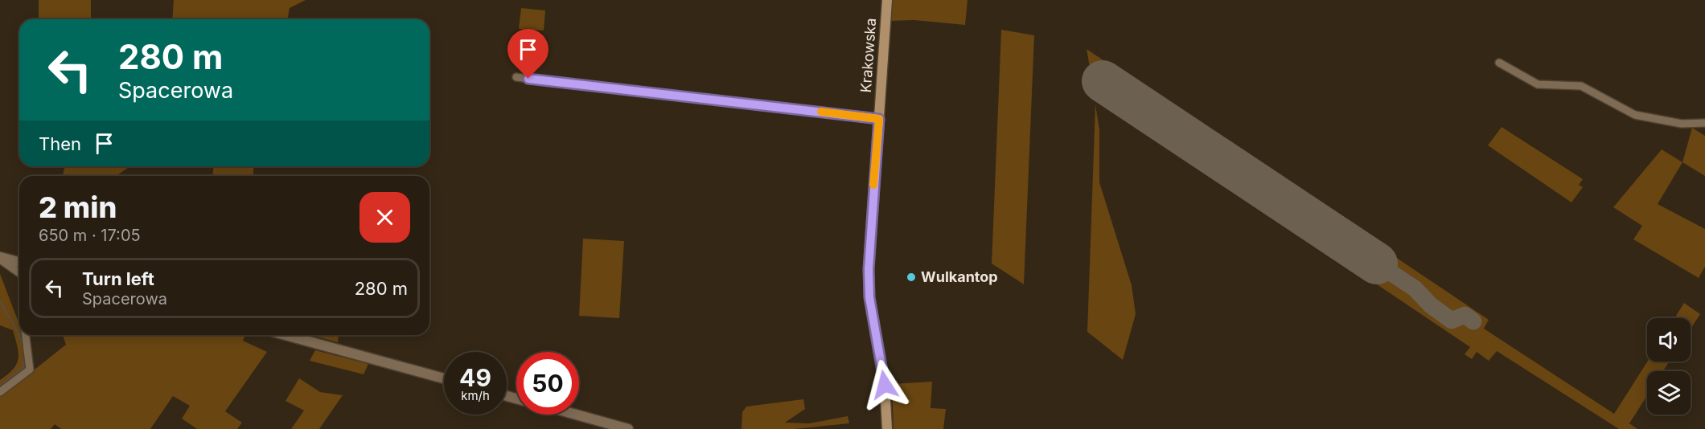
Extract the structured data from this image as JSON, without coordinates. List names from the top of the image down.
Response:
{
  "streets": {
    "main road": ["Krakowska"]
  },
  "places": ["Wulkantop"],
  "page": {
    "turn": ["280 m", "Spacerowa"],
    "then": "Then",
    "heading": ["2 min", "650 m · 17:05"],
    "list": [
      {
        "name": "Turn left",
        "note": "Spacerowa",
        "value": "280 m"
      }
    ],
    "speed": "49 km/h",
    "limit": "50"
  }
}
